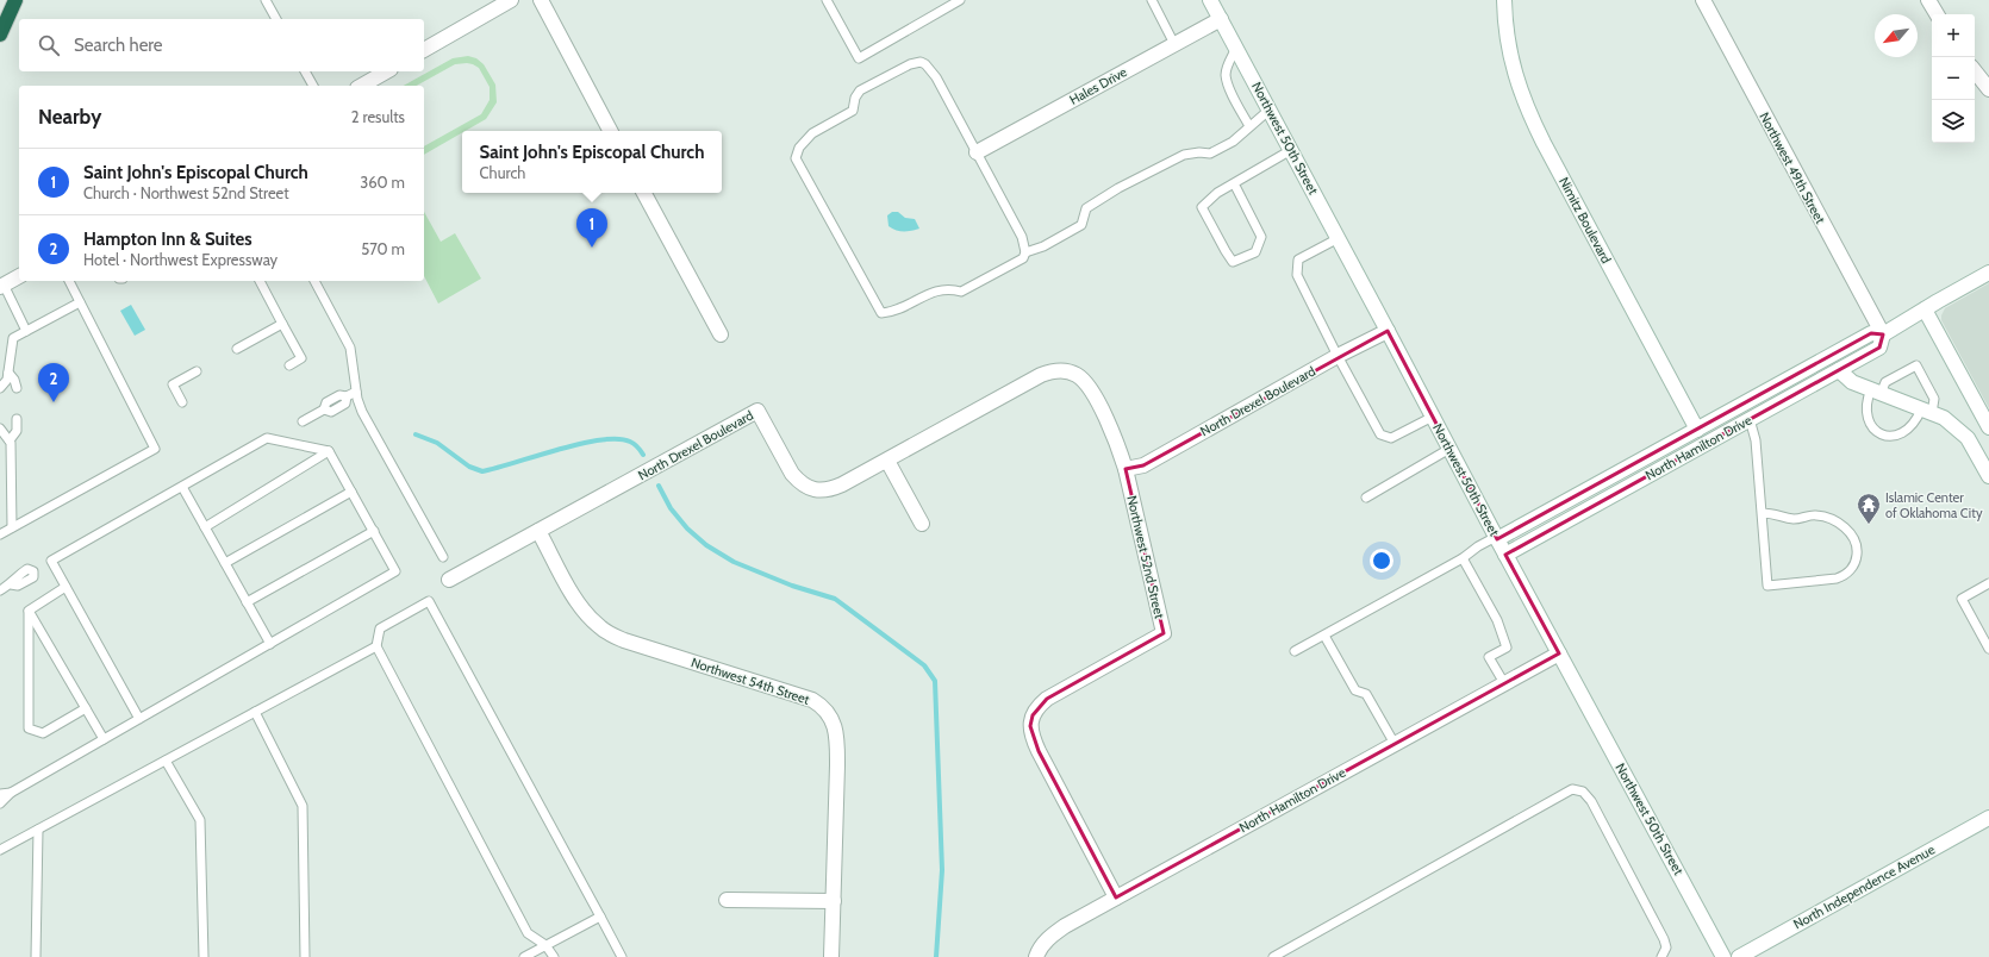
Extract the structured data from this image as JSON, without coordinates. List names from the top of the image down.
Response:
{
  "streets": {
    "street": [
      "Hales Drive",
      "Northwest 50th Street",
      "Northwest 49th Street",
      "Nimitz Boulevard",
      "North Drexel Boulevard",
      "North Hamilton Drive",
      "Northwest 52nd Street",
      "Northwest 54th Street",
      "North Independence Avenue"
    ]
  },
  "crossings": [
    ["Hales Drive", "Northwest 50th Street"],
    ["Northwest 50th Street", "North Drexel Boulevard"],
    ["Northwest 50th Street", "North Hamilton Drive"],
    ["Northwest 49th Street", "North Hamilton Drive"],
    ["Nimitz Boulevard", "North Hamilton Drive"],
    ["North Drexel Boulevard", "Northwest 52nd Street"],
    ["North Drexel Boulevard", "Northwest 54th Street"],
    ["North Hamilton Drive", "Northwest 52nd Street"]
  ],
  "places": {
    "temple": ["Islamic Center of Oklahoma City"]
  },
  "north": "bottom left",
  "page": {
    "map_buttons": ["+", "−"],
    "search": "Search here",
    "heading": ["Nearby", "2 results"],
    "popup": ["Saint John's Episcopal Church", "Church"],
    "list": [
      {
        "mark": "1",
        "name": "Saint John's Episcopal Church",
        "note": "Church · Northwest 52nd Street",
        "value": "360 m"
      },
      {
        "mark": "2",
        "name": "Hampton Inn & Suites",
        "note": "Hotel · Northwest Expressway",
        "value": "570 m"
      }
    ],
    "pins": ["1", "2"]
  }
}
